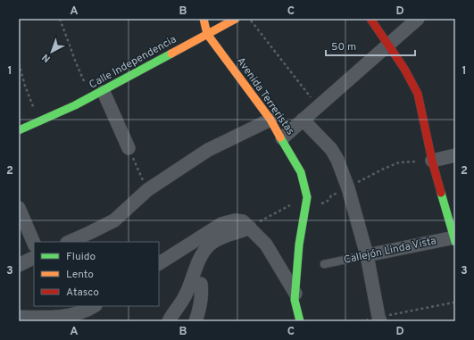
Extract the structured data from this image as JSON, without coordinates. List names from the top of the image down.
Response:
{
  "streets": {
    "street": ["Calle Independencia", "Avenida Terreristas", "Callejón Linda Vista"]
  },
  "crossings": [
    ["Calle Independencia", "Avenida Terreristas"]
  ],
  "legend": ["Fluido", "Lento", "Atasco"],
  "scale_bar": "50 m",
  "north": "bottom left",
  "grid": {
    "columns": [
      "A",
      "B",
      "C",
      "D"
    ],
    "rows": ["1", "2", "3"]
  }
}
